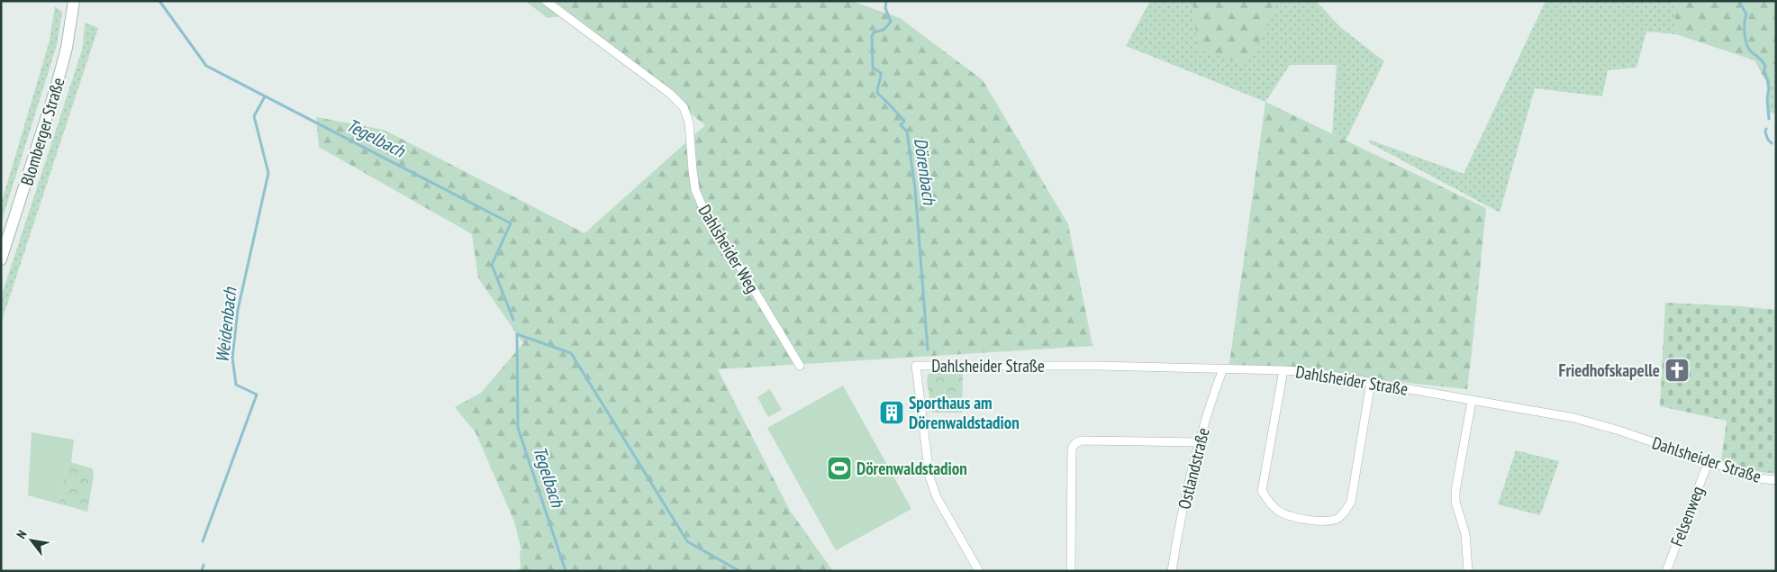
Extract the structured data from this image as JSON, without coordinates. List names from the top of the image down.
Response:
{
  "streets": {
    "main road": ["Blomberger Straße"],
    "street": [
      "Dahlsheider Weg",
      "Dahlsheider Straße",
      "Ostlandstraße",
      "Felsenweg"
    ]
  },
  "crossings": [
    ["Dahlsheider Straße", "Ostlandstraße"],
    ["Dahlsheider Straße", "Felsenweg"]
  ],
  "water": ["Tegelbach", "Dörenbach", "Weidenbach"],
  "places": {
    "church": ["Friedhofskapelle"],
    "building": ["Sporthaus am Dörenwaldstadion"],
    "sports": ["Dörenwaldstadion"]
  },
  "north": "top left"
}
